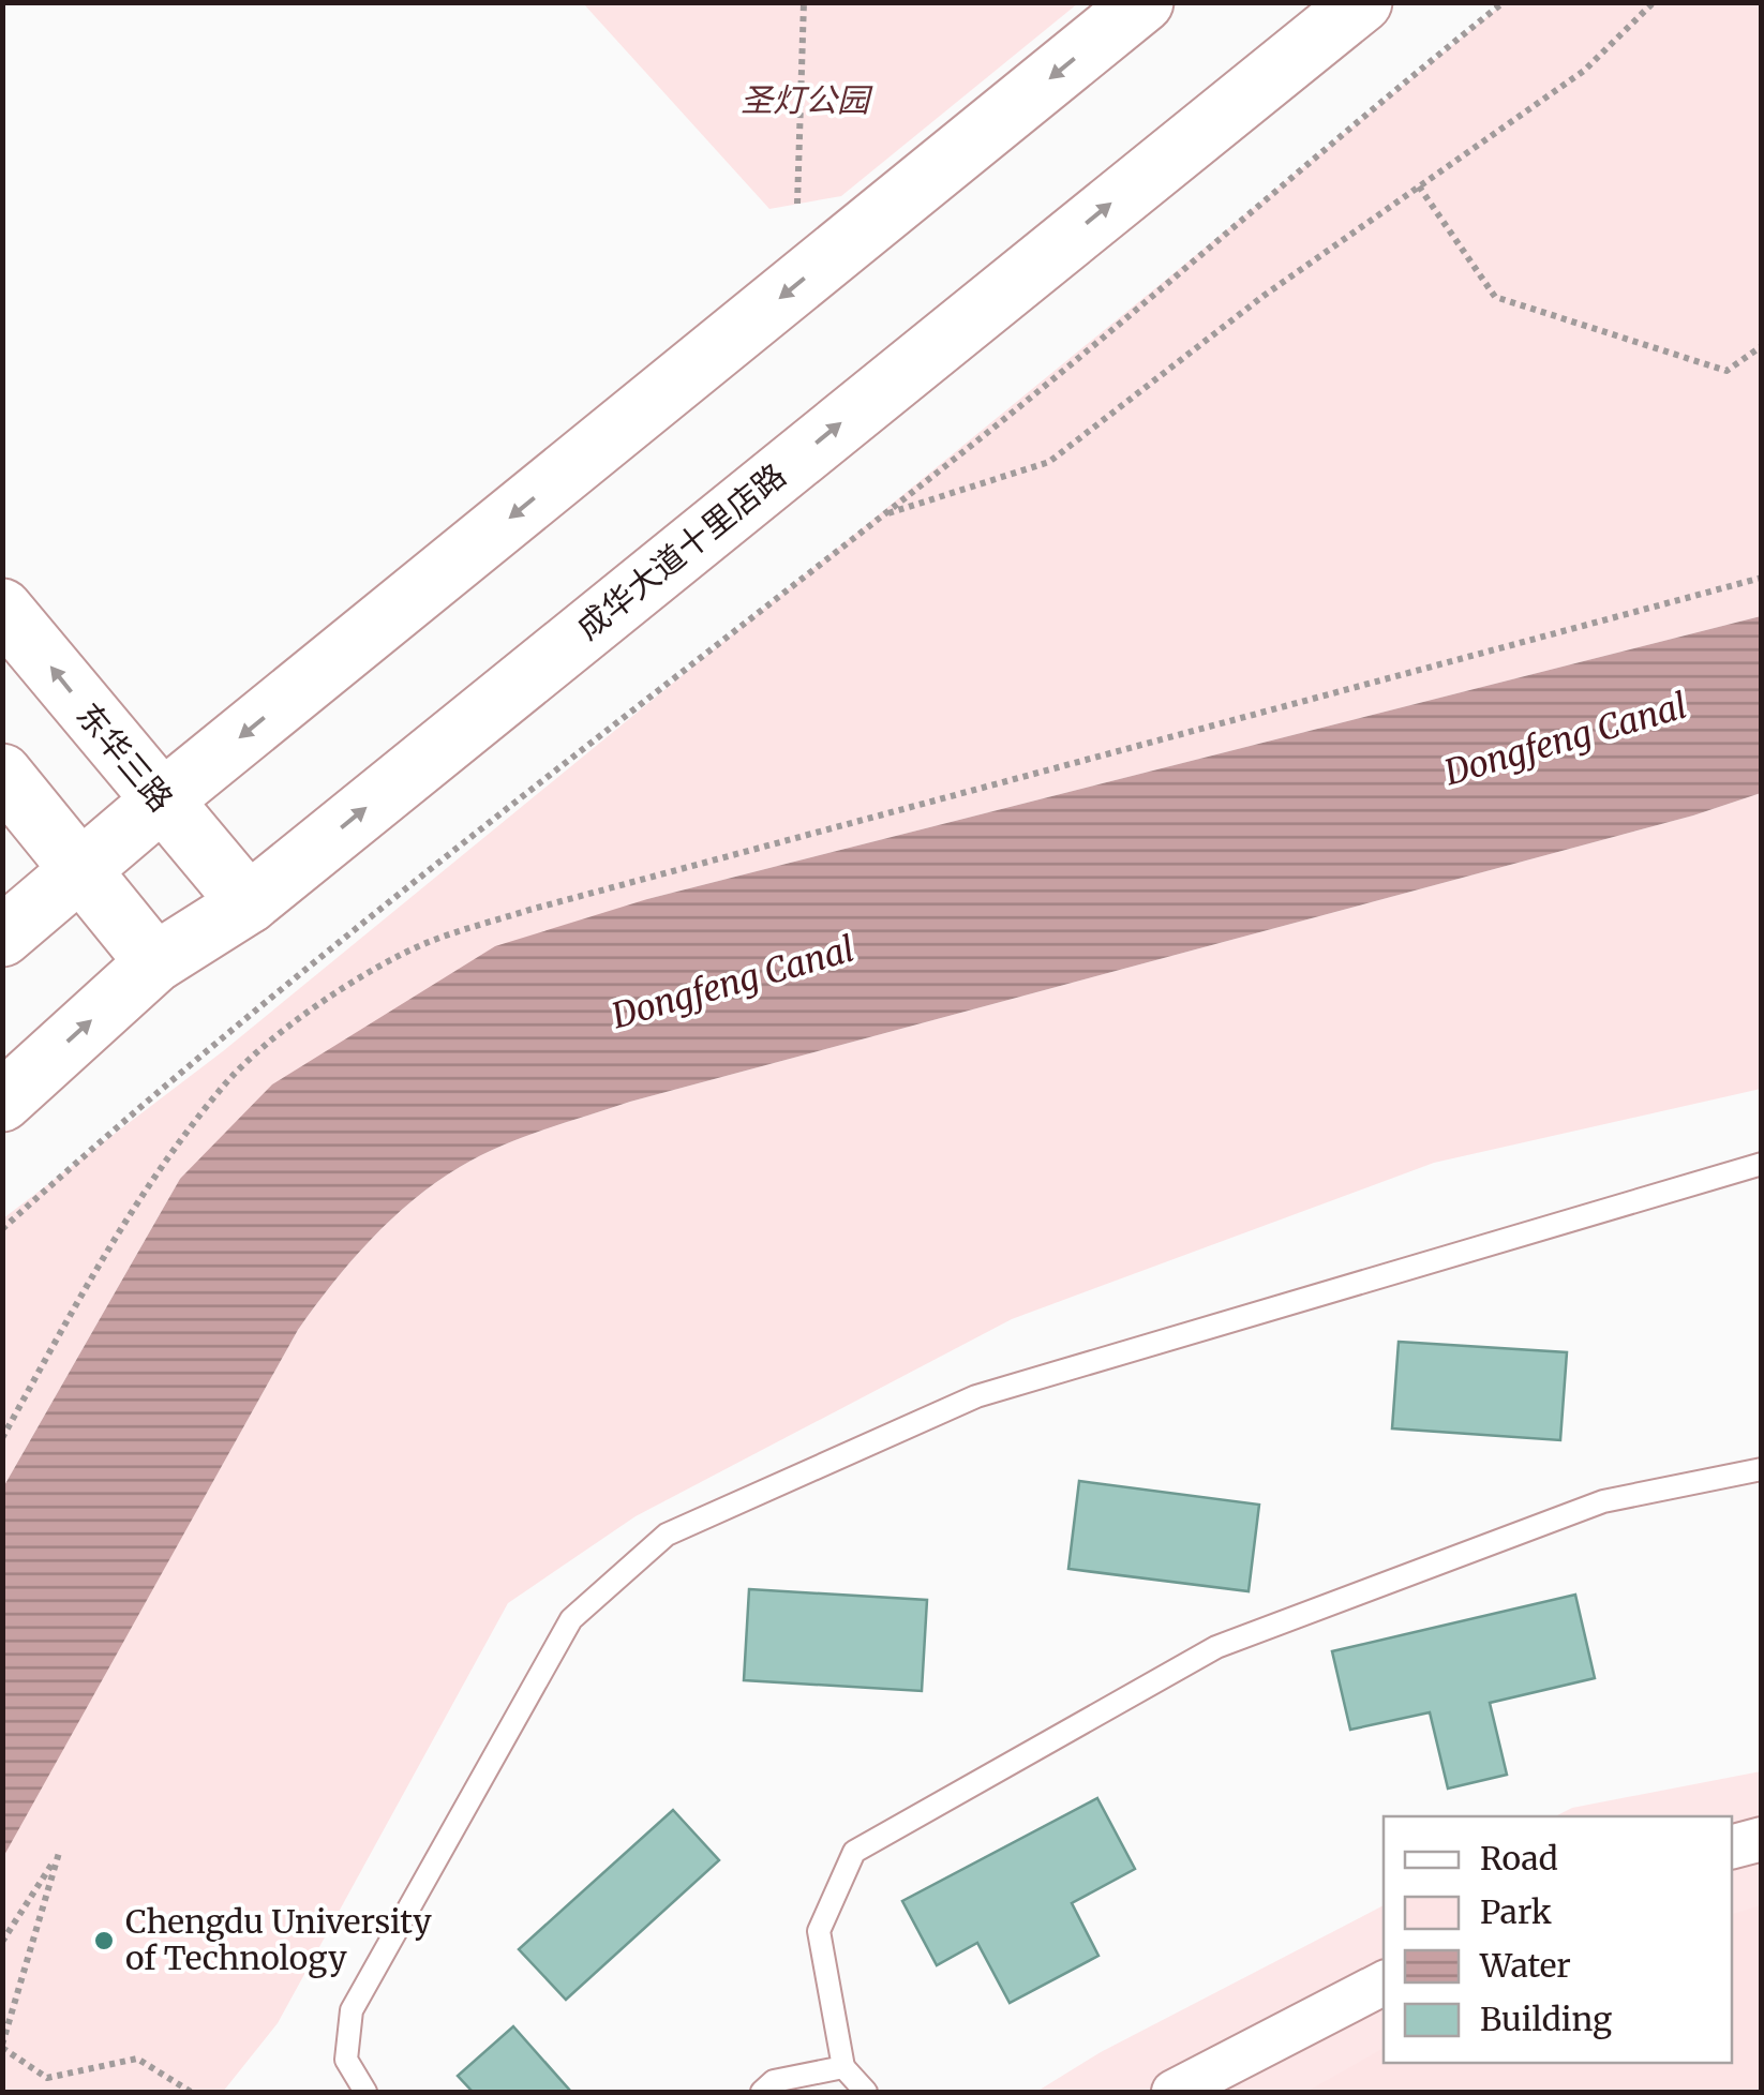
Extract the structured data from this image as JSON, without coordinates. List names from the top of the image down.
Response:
{
  "streets": {
    "main road": ["成华大道十里店路", "东华三路"]
  },
  "crossings": [
    ["成华大道十里店路", "东华三路"]
  ],
  "water": ["Dongfeng Canal"],
  "parks": ["圣灯公园"],
  "places": ["Chengdu University of Technology"],
  "legend": [
    "Road",
    "Park",
    "Water",
    "Building"
  ]
}
